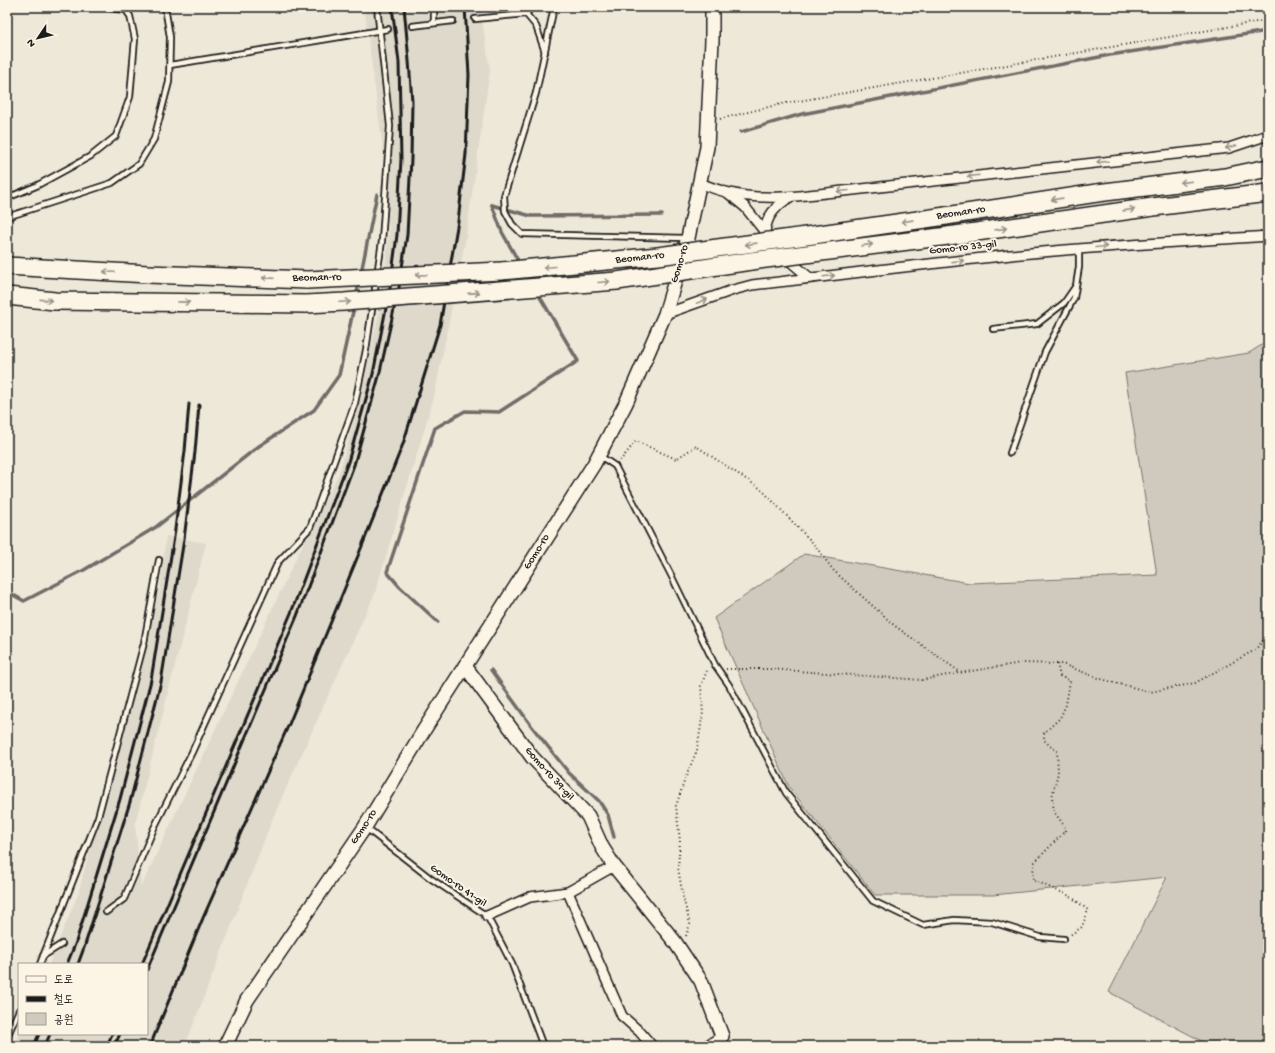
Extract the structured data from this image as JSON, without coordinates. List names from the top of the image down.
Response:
{
  "streets": {
    "highway": ["Beoman-ro"],
    "main road": ["Gomo-ro", "Gomo-ro 39-gil"],
    "street": ["Gomo-ro 33-gil"],
    "lane": ["Gomo-ro 41-gil"]
  },
  "crossings": [
    ["Gomo-ro 33-gil", "Gomo-ro"],
    ["Gomo-ro", "Gomo-ro 39-gil"],
    ["Gomo-ro", "Gomo-ro 41-gil"]
  ],
  "one_way": ["Gomo-ro 33-gil"],
  "legend": ["도로", "철도", "공원"],
  "north": "bottom left"
}
